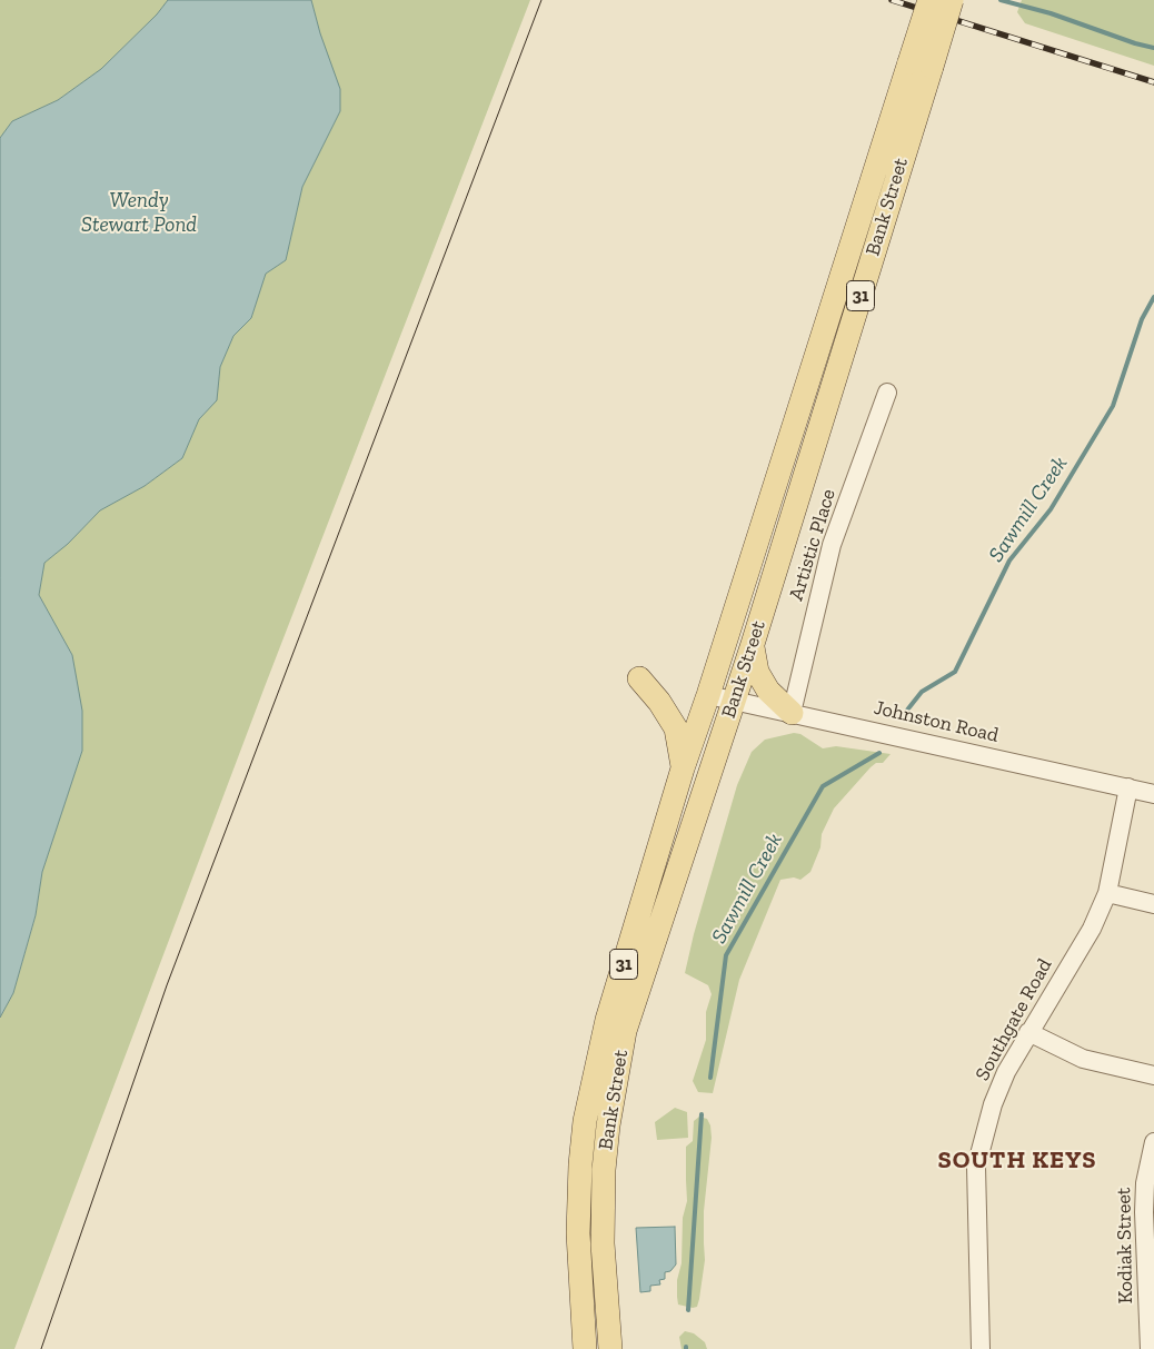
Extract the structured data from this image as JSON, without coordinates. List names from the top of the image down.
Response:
{
  "streets": {
    "main road": ["Bank Street", "31"],
    "street": [
      "Artistic Place",
      "Johnston Road",
      "Southgate Road",
      "Kodiak Street"
    ]
  },
  "crossings": [
    ["Bank Street", "Johnston Road"],
    ["Artistic Place", "Johnston Road"],
    ["Johnston Road", "Southgate Road"]
  ],
  "districts": ["SOUTH KEYS"],
  "water": ["Wendy Stewart Pond", "Sawmill Creek"]
}
